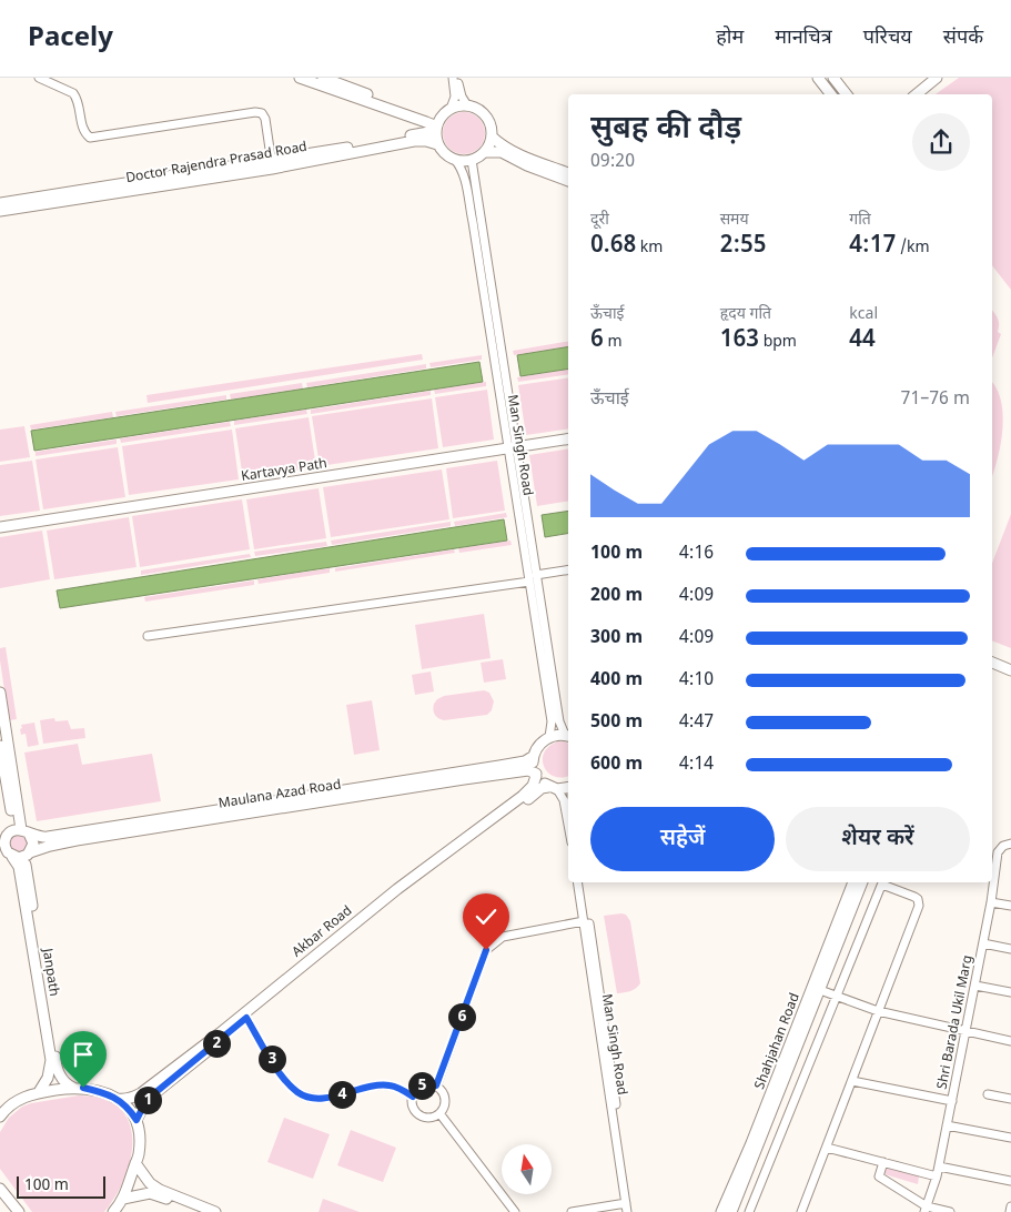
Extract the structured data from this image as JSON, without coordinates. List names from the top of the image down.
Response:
{
  "streets": {
    "main road": [
      "Doctor Rajendra Prasad Road",
      "Kartavya Path",
      "Maulana Azad Road",
      "Akbar Road",
      "Janpath",
      "Shahjahan Road"
    ],
    "street": ["Man Singh Road", "Shri Barada Ukil Marg"]
  },
  "crossings": [
    ["Doctor Rajendra Prasad Road", "Man Singh Road"],
    ["Man Singh Road", "Kartavya Path"],
    ["Maulana Azad Road", "Akbar Road"],
    ["Maulana Azad Road", "Janpath"]
  ],
  "scale_bar": "100 m",
  "north": "top",
  "page": {
    "header": "Pacely",
    "nav": [
      "होम",
      "मानचित्र",
      "परिचय",
      "संपर्क"
    ],
    "heading": ["सुबह की दौड़", "09:20"],
    "stats": [
      ["दूरी", "0.68 km"],
      ["समय", "2:55"],
      ["गति", "4:17 /km"],
      ["ऊँचाई", "6 m"],
      ["हृदय गति", "163 bpm"],
      ["kcal", "44"]
    ],
    "chart": ["ऊँचाई", "71–76 m"],
    "list": [
      {
        "name": "100 m",
        "note": "4:16"
      },
      {
        "name": "200 m",
        "note": "4:09"
      },
      {
        "name": "300 m",
        "note": "4:09"
      },
      {
        "name": "400 m",
        "note": "4:10"
      },
      {
        "name": "500 m",
        "note": "4:47"
      },
      {
        "name": "600 m",
        "note": "4:14"
      }
    ],
    "buttons": ["सहेजें", "शेयर करें"],
    "pins": [
      "6",
      "2",
      "3",
      "5",
      "4",
      "1"
    ],
    "scale": "100 m"
  }
}
